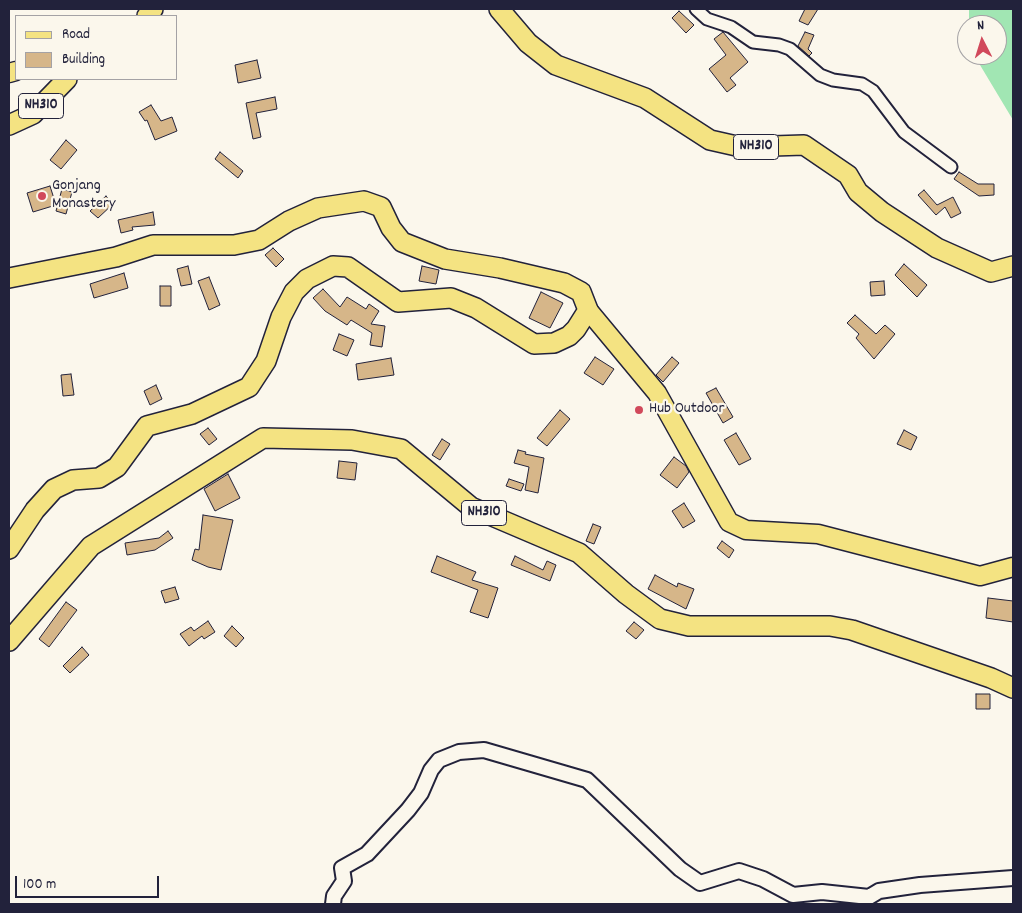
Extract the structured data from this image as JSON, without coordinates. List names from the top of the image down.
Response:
{
  "streets": {
    "highway": ["NH310"]
  },
  "places": ["Gonjang Monastery", "Hub Outdoor"],
  "legend": ["Road", "Building"],
  "scale_bar": "100 m",
  "north": "top"
}
